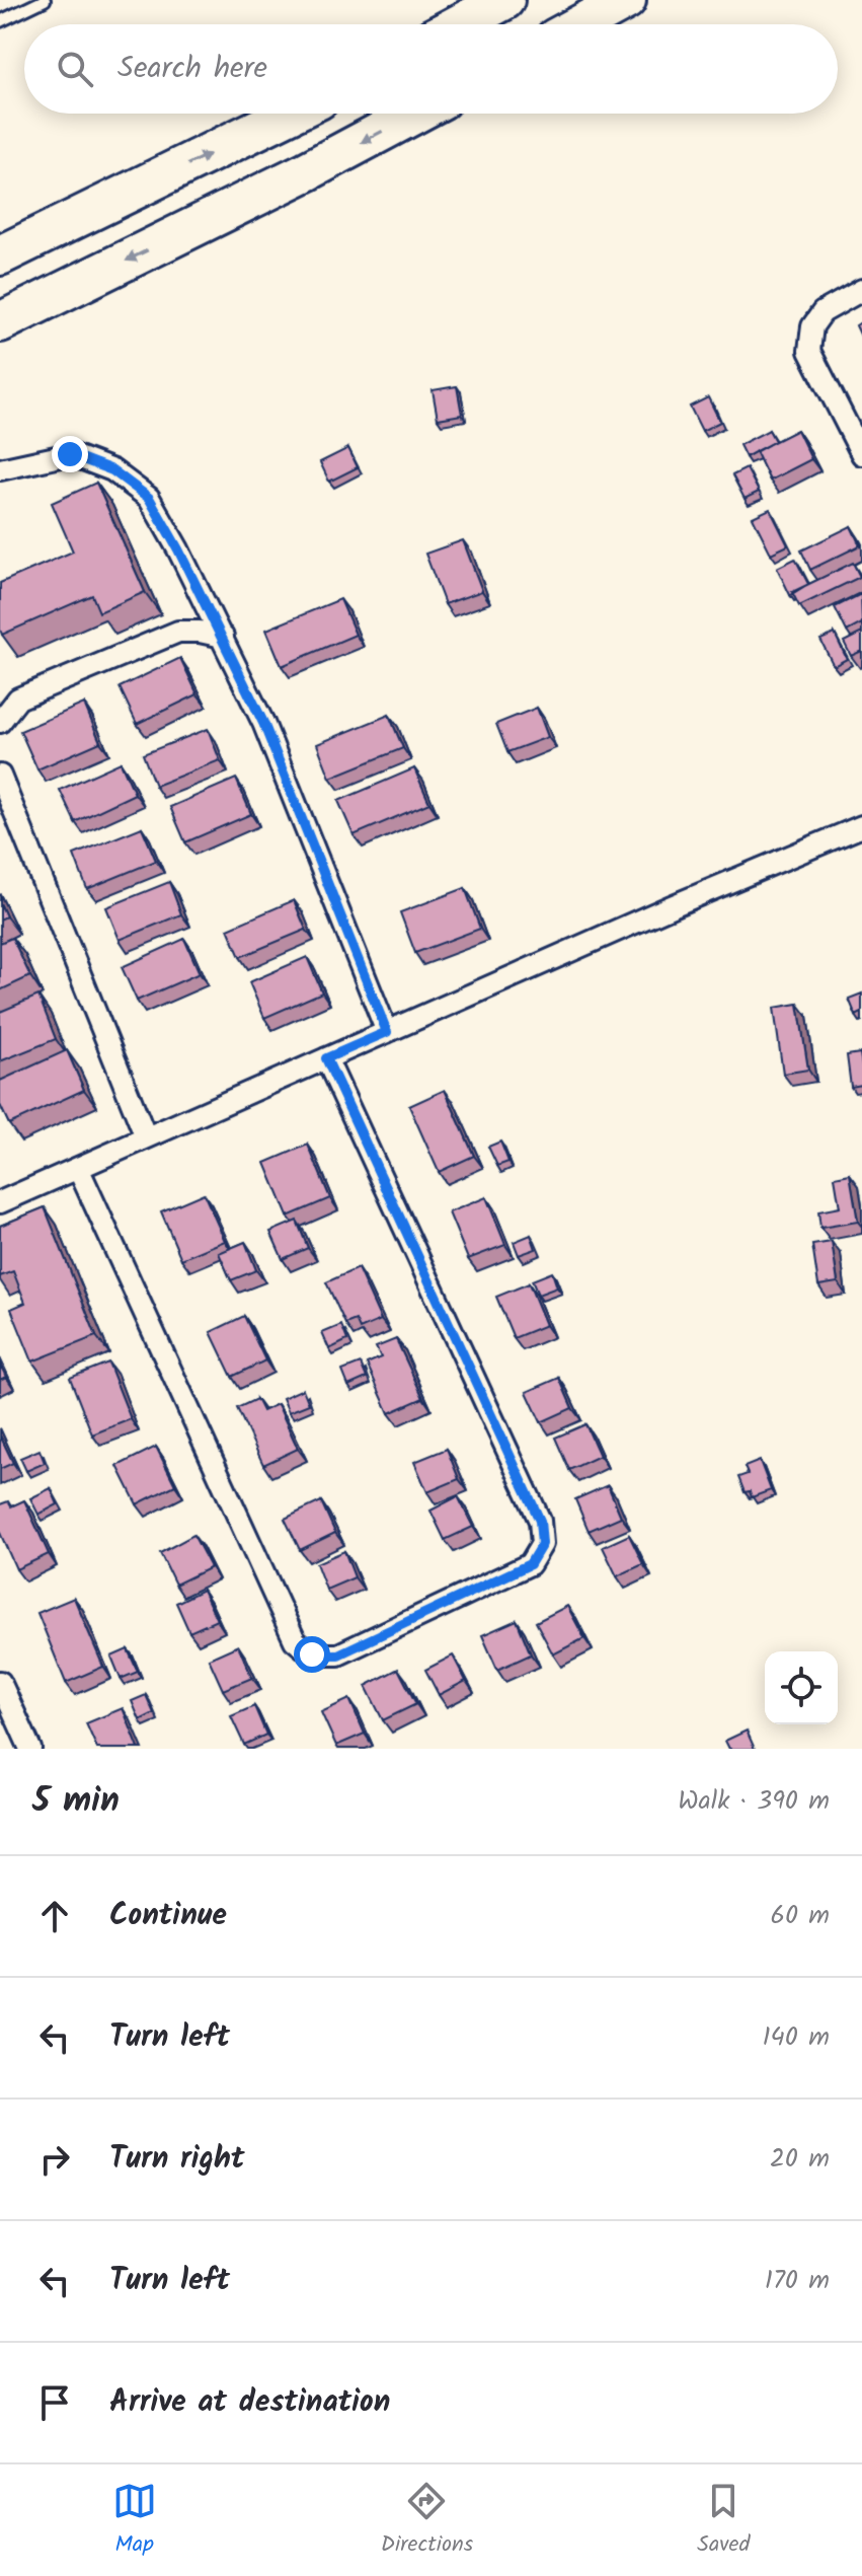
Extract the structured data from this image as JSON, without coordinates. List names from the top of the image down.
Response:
{
  "page": {
    "search": "Search here",
    "heading": ["5 min", "Walk · 390 m"],
    "list": [
      ["Continue", "60 m"],
      ["Turn left", "140 m"],
      ["Turn right", "20 m"],
      ["Turn left", "170 m"],
      "Arrive at destination"
    ],
    "nav": ["Map", "Directions", "Saved"]
  }
}
